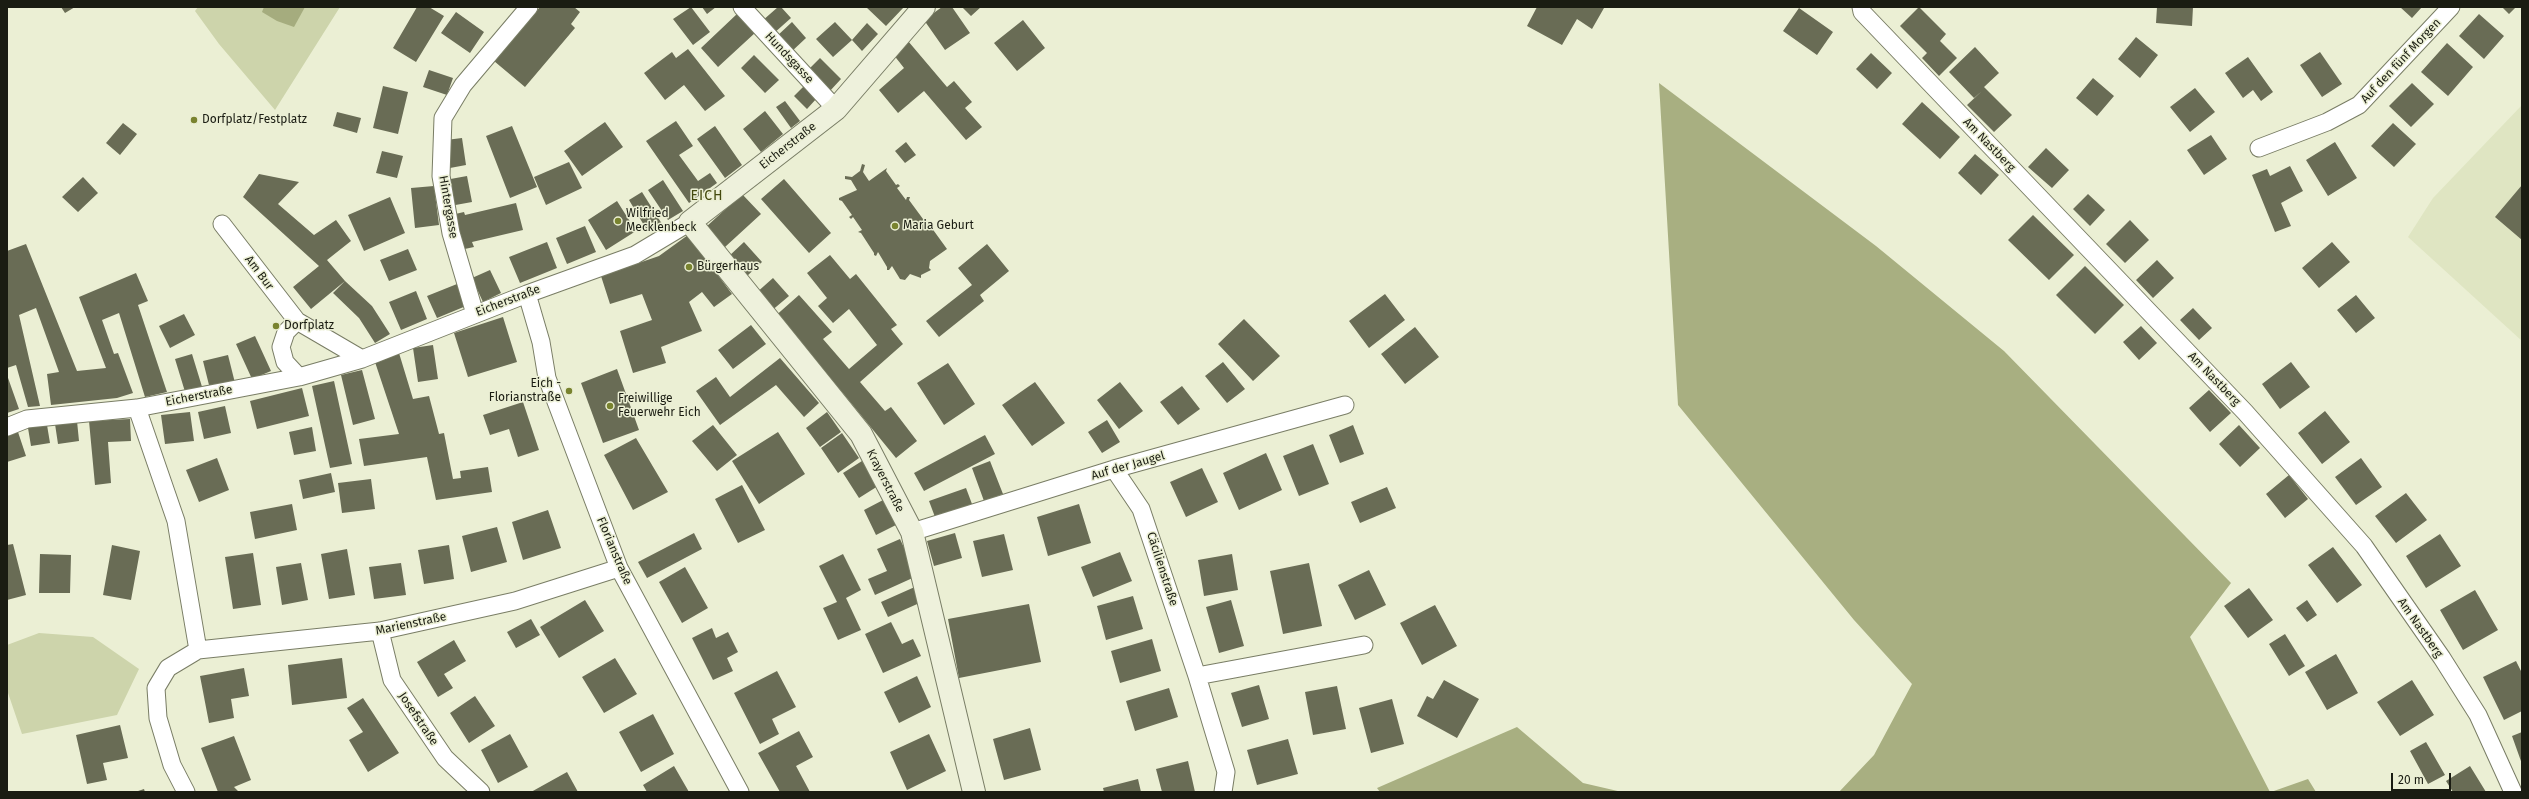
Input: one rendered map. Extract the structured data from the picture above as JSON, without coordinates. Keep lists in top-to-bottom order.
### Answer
{
  "streets": {
    "street": [
      "Hundsgasse",
      "Auf den fünf Morgen",
      "Am Nastberg",
      "Eicherstraße",
      "Hintergasse",
      "Am Bur",
      "Auf der Jaugel",
      "Krayerstraße",
      "Florianstraße",
      "Cäcilienstraße",
      "Marienstraße",
      "Josefstraße"
    ]
  },
  "crossings": [
    ["Hundsgasse", "Eicherstraße"],
    ["Eicherstraße", "Hintergasse"],
    ["Eicherstraße", "Am Bur"],
    ["Eicherstraße", "Krayerstraße"],
    ["Eicherstraße", "Florianstraße"],
    ["Auf der Jaugel", "Krayerstraße"],
    ["Auf der Jaugel", "Cäcilienstraße"],
    ["Florianstraße", "Marienstraße"],
    ["Marienstraße", "Josefstraße"]
  ],
  "districts": ["EICH"],
  "places": [
    "Dorfplatz/Festplatz",
    "Wilfried Mecklenbeck",
    "Maria Geburt",
    "Bürgerhaus",
    "Dorfplatz",
    "Eich - Florianstraße",
    "Freiwillige Feuerwehr Eich"
  ],
  "scale_bar": "20 m"
}
